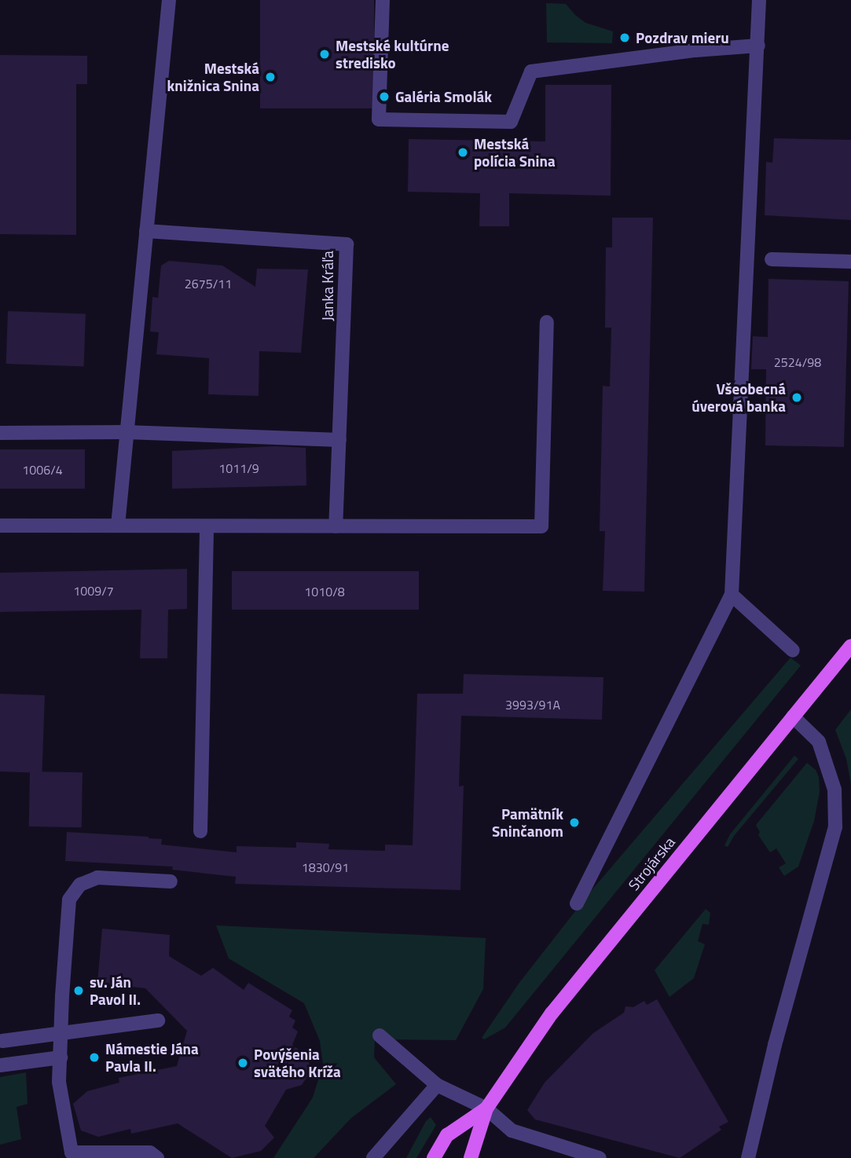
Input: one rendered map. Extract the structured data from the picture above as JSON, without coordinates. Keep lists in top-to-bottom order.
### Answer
{
  "streets": {
    "main road": ["Strojárska"],
    "street": ["Janka Kráľa"]
  },
  "places": [
    "Pozdrav mieru",
    "Mestské kultúrne stredisko",
    "Mestská knižnica Snina",
    "Galéria Smolák",
    "Mestská polícia Snina",
    "Všeobecná úverová banka",
    "Pamätník Sninčanom",
    "sv. Ján Pavol II.",
    "Námestie Jána Pavla II.",
    "Povýšenia svätého Kríža"
  ],
  "house_numbers": [
    "2675/11",
    "2524/98",
    "1011/9",
    "1006/4",
    "1009/7",
    "1010/8",
    "3993/91A",
    "1830/91"
  ]
}
